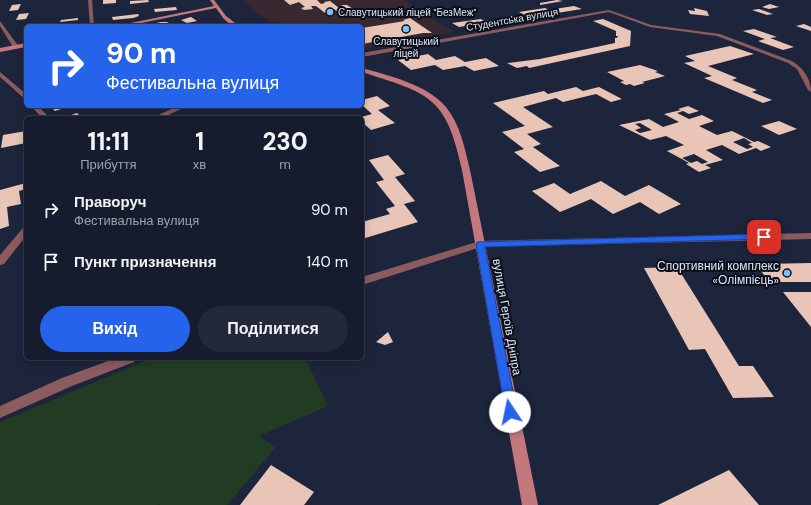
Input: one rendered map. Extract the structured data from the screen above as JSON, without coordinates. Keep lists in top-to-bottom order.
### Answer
{
  "streets": {
    "street": ["Студентська вулиця", "вулиця Героїв Дніпра"]
  },
  "places": ["Славутицький ліцей \"БезМеж\"", "Славутицький ліцей", "Спортивний комплекс «Олімпієць»"],
  "page": {
    "turn": ["90 m", "Фестивальна вулиця"],
    "eta": [
      "11:11",
      "Прибуття",
      "1",
      "хв",
      "230",
      "m"
    ],
    "list": [
      {
        "name": "Праворуч",
        "note": "Фестивальна вулиця",
        "value": "90 m"
      },
      {
        "name": "Пункт призначення",
        "value": "140 m"
      }
    ],
    "buttons": ["Вихід", "Поділитися"]
  }
}
